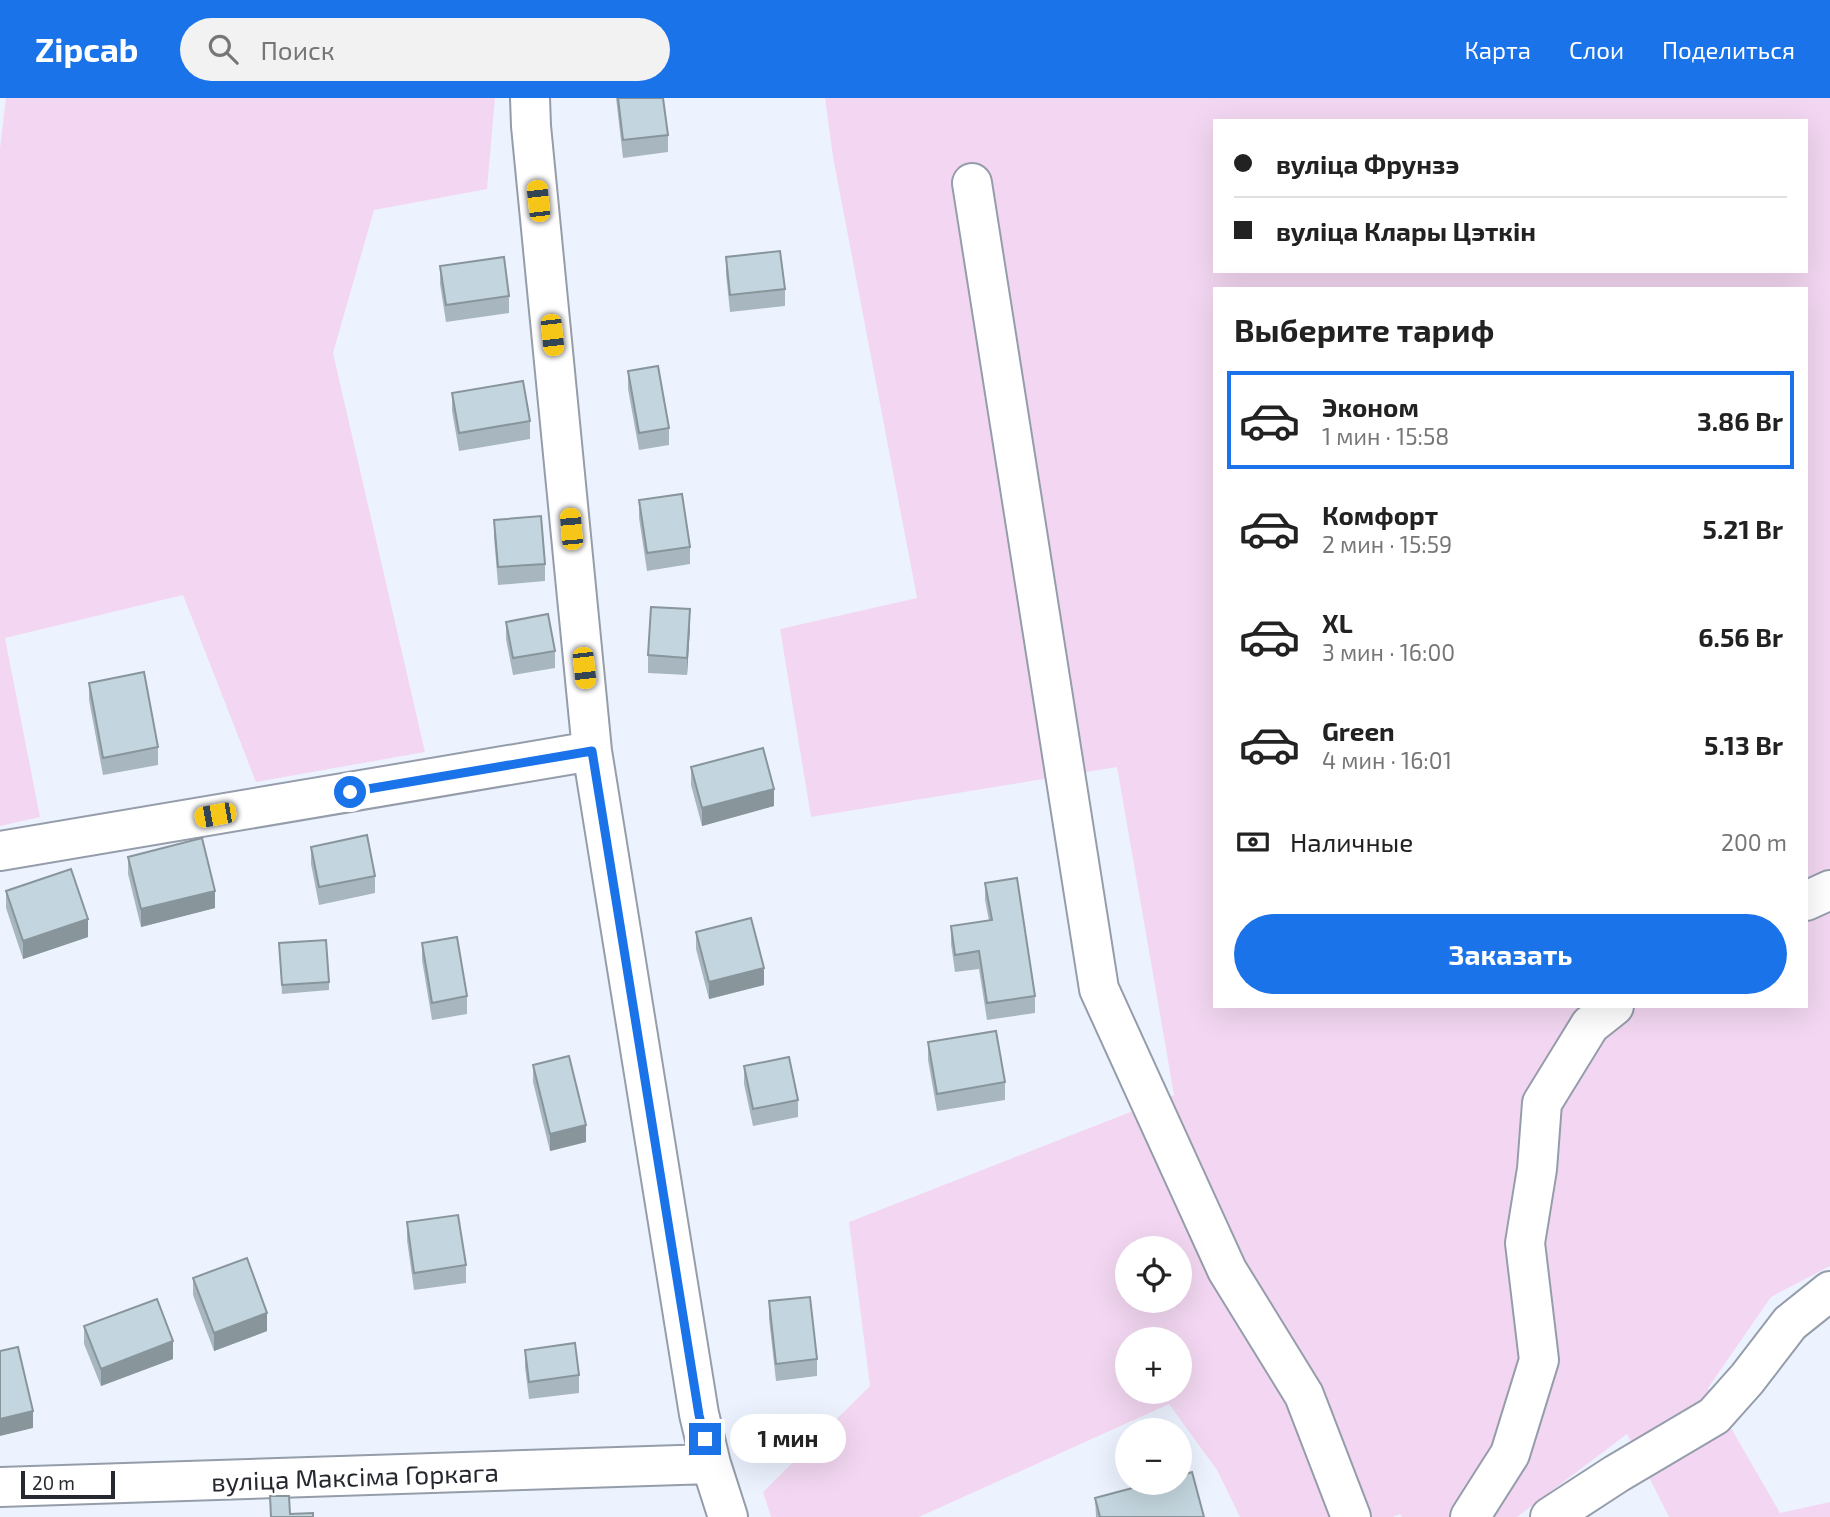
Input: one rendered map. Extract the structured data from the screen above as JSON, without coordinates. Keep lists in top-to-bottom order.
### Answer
{
  "streets": {
    "street": ["вуліца Максіма Горкага"]
  },
  "scale_bar": "20 m",
  "page": {
    "header": "Zipcab",
    "search": "Поиск",
    "nav": ["Карта", "Слои", "Поделиться"],
    "banner": ["вуліца Фрунзэ", "вуліца Клары Цэткін"],
    "heading": "Выберите тариф",
    "list": [
      {
        "name": "Эконом",
        "note": "1 мин · 15:58",
        "value": "3.86 Br"
      },
      {
        "name": "Комфорт",
        "note": "2 мин · 15:59",
        "value": "5.21 Br"
      },
      {
        "name": "XL",
        "note": "3 мин · 16:00",
        "value": "6.56 Br"
      },
      {
        "name": "Green",
        "note": "4 мин · 16:01",
        "value": "5.13 Br"
      }
    ],
    "pay": ["Наличные", "200 m"],
    "buttons": "Заказать",
    "map_buttons": ["+", "−"],
    "bubble": "1 мин",
    "scale": "20 m"
  }
}
